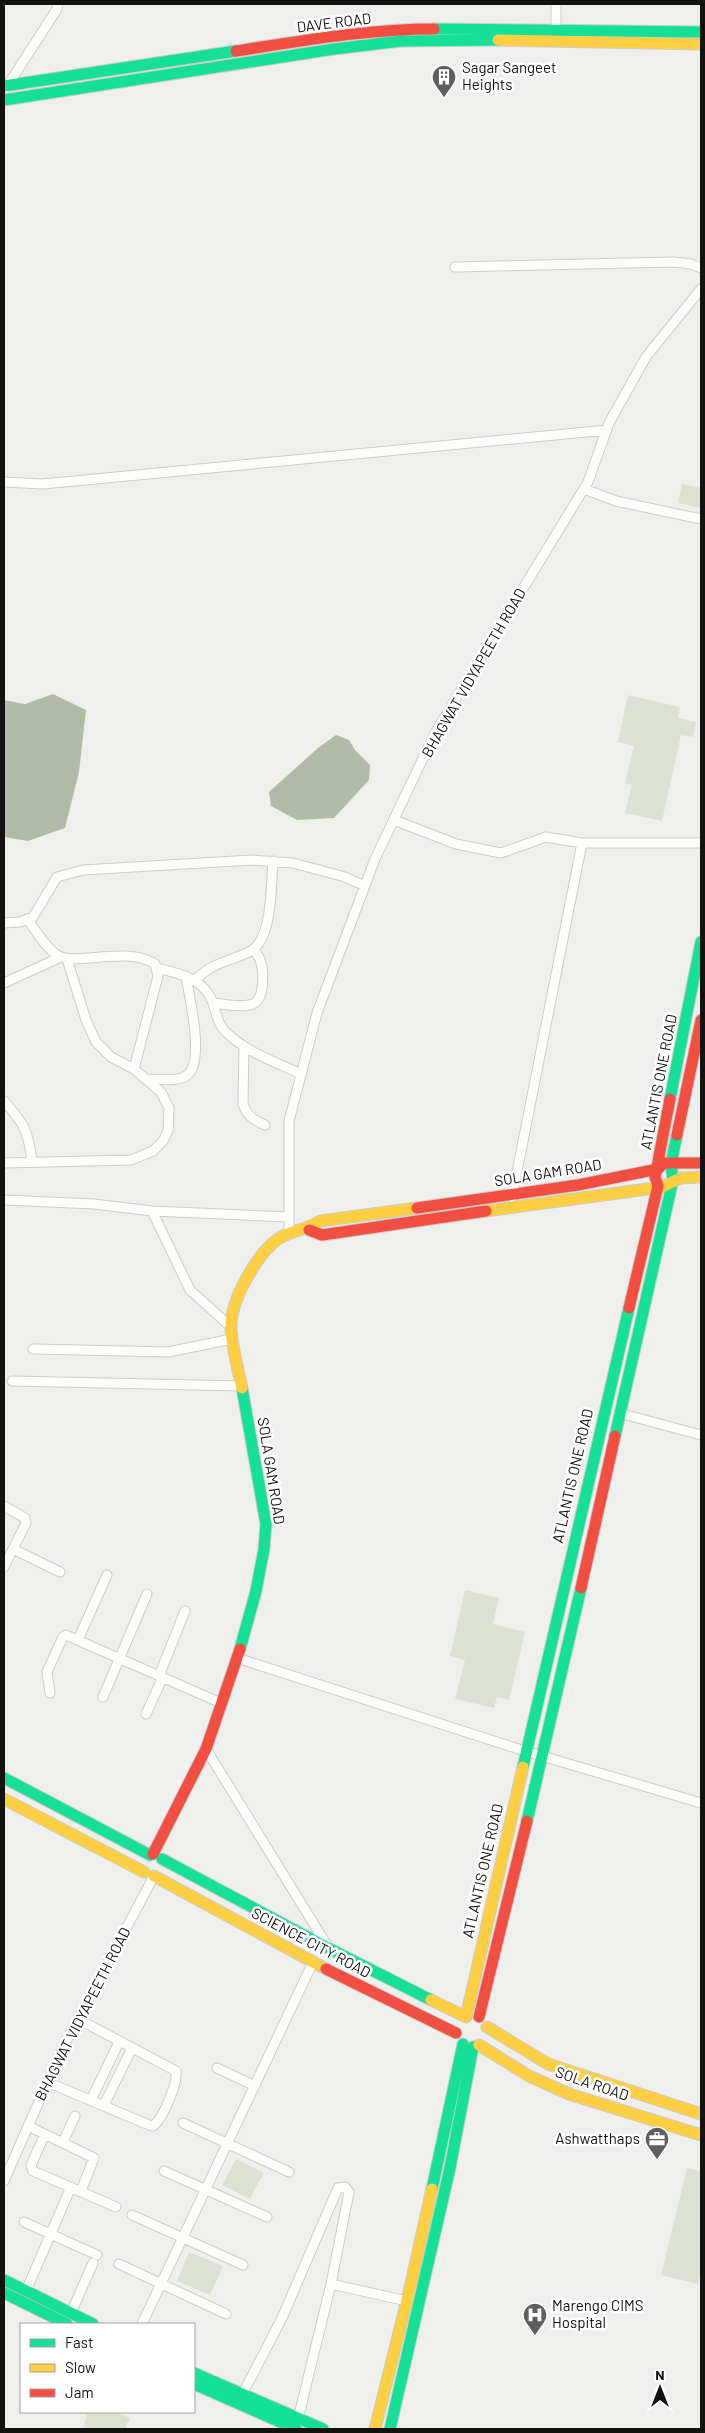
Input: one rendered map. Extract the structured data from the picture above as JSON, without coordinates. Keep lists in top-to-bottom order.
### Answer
{
  "streets": {
    "street": [
      "DAVE ROAD",
      "BHAGWAT VIDYAPEETH ROAD",
      "ATLANTIS ONE ROAD",
      "SOLA GAM ROAD",
      "SCIENCE CITY ROAD",
      "SOLA ROAD"
    ]
  },
  "crossings": [
    ["BHAGWAT VIDYAPEETH ROAD", "SOLA GAM ROAD"],
    ["BHAGWAT VIDYAPEETH ROAD", "SCIENCE CITY ROAD"],
    ["ATLANTIS ONE ROAD", "SOLA GAM ROAD"],
    ["ATLANTIS ONE ROAD", "SCIENCE CITY ROAD"],
    ["ATLANTIS ONE ROAD", "SOLA ROAD"],
    ["SCIENCE CITY ROAD", "SOLA ROAD"]
  ],
  "places": {
    "building": ["Sagar Sangeet Heights"],
    "office": ["Ashwatthaps"],
    "hospital": ["Marengo CIMS Hospital"]
  },
  "legend": ["Fast", "Slow", "Jam"],
  "north": "top"
}
